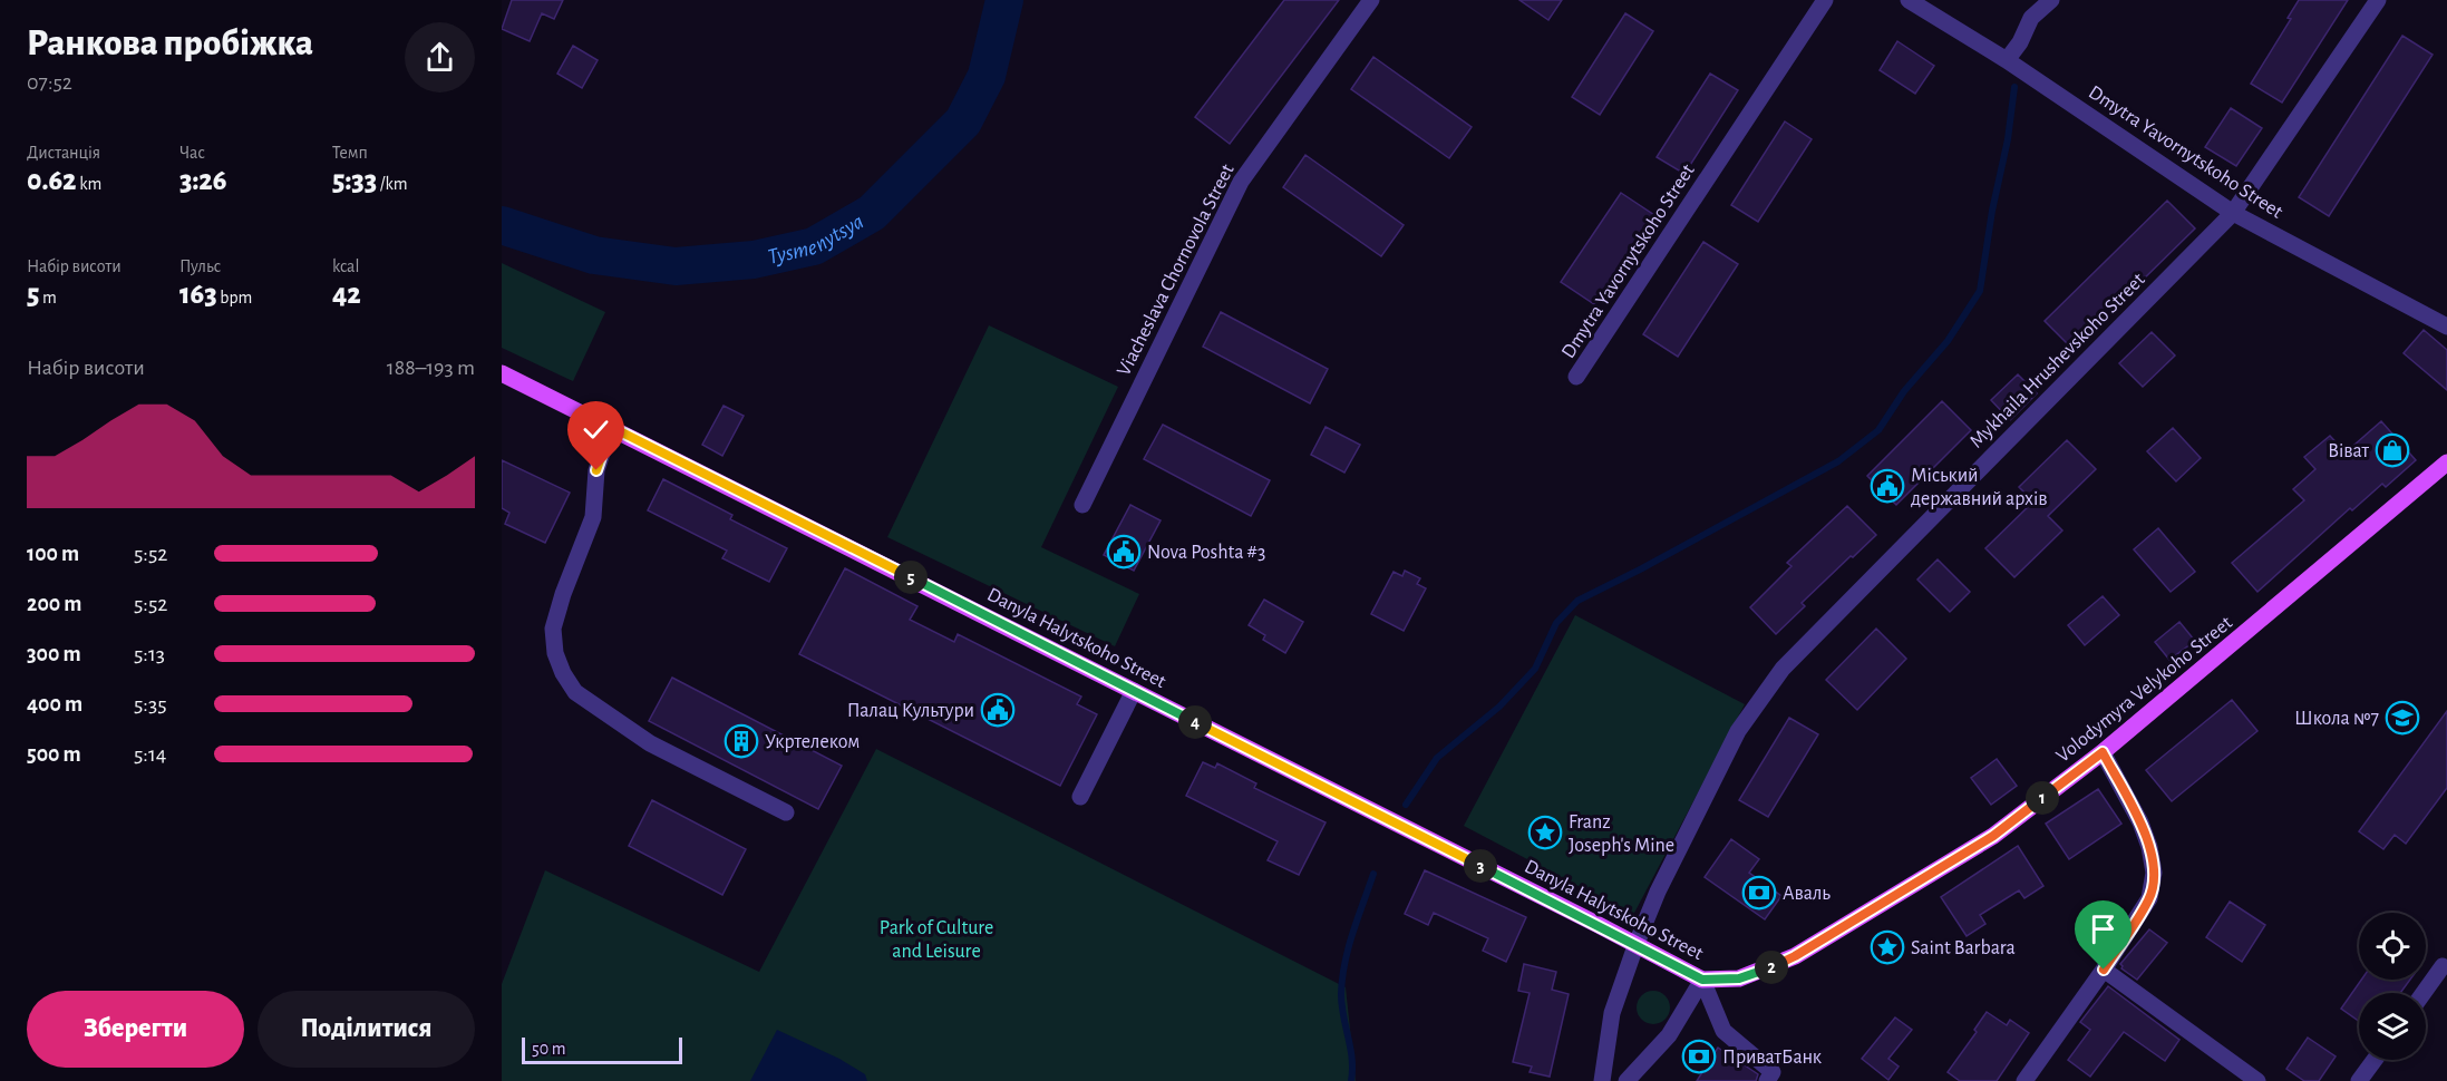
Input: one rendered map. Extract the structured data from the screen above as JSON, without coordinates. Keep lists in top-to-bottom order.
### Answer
{
  "streets": {
    "main road": ["Danyla Halytskoho Street", "Volodymyra Velykoho Street"],
    "street": ["Dmytra Yavornytskoho Street", "Viacheslava Chornovola Street", "Mykhaila Hrushevskoho Street"]
  },
  "crossings": [
    ["Dmytra Yavornytskoho Street", "Mykhaila Hrushevskoho Street"],
    ["Mykhaila Hrushevskoho Street", "Danyla Halytskoho Street"],
    ["Danyla Halytskoho Street", "Volodymyra Velykoho Street"]
  ],
  "water": ["Tysmenytsya"],
  "parks": ["Park of Culture and Leisure"],
  "places": {
    "shop": ["Віват"],
    "public building": ["Міський державний архів", "Nova Poshta #3", "Палац Культури"],
    "school or university": ["Школа №7"],
    "building": ["Укртелеком"],
    "place": ["Franz Joseph's Mine", "Saint Barbara"],
    "bank": ["Аваль", "ПриватБанк"]
  },
  "scale_bar": "50 m",
  "page": {
    "heading": ["Ранкова пробіжка", "07:52"],
    "stats": [
      ["Дистанція", "0.62 km"],
      ["Час", "3:26"],
      ["Темп", "5:33 /km"],
      ["Набір висоти", "5 m"],
      ["Пульс", "163 bpm"],
      ["kcal", "42"]
    ],
    "chart": ["Набір висоти", "188–193 m"],
    "list": [
      {
        "name": "100 m",
        "note": "5:52"
      },
      {
        "name": "200 m",
        "note": "5:52"
      },
      {
        "name": "300 m",
        "note": "5:13"
      },
      {
        "name": "400 m",
        "note": "5:35"
      },
      {
        "name": "500 m",
        "note": "5:14"
      }
    ],
    "pins": [
      "5",
      "4",
      "1",
      "3",
      "2"
    ],
    "buttons": ["Зберегти", "Поділитися"],
    "scale": "50 m"
  }
}
